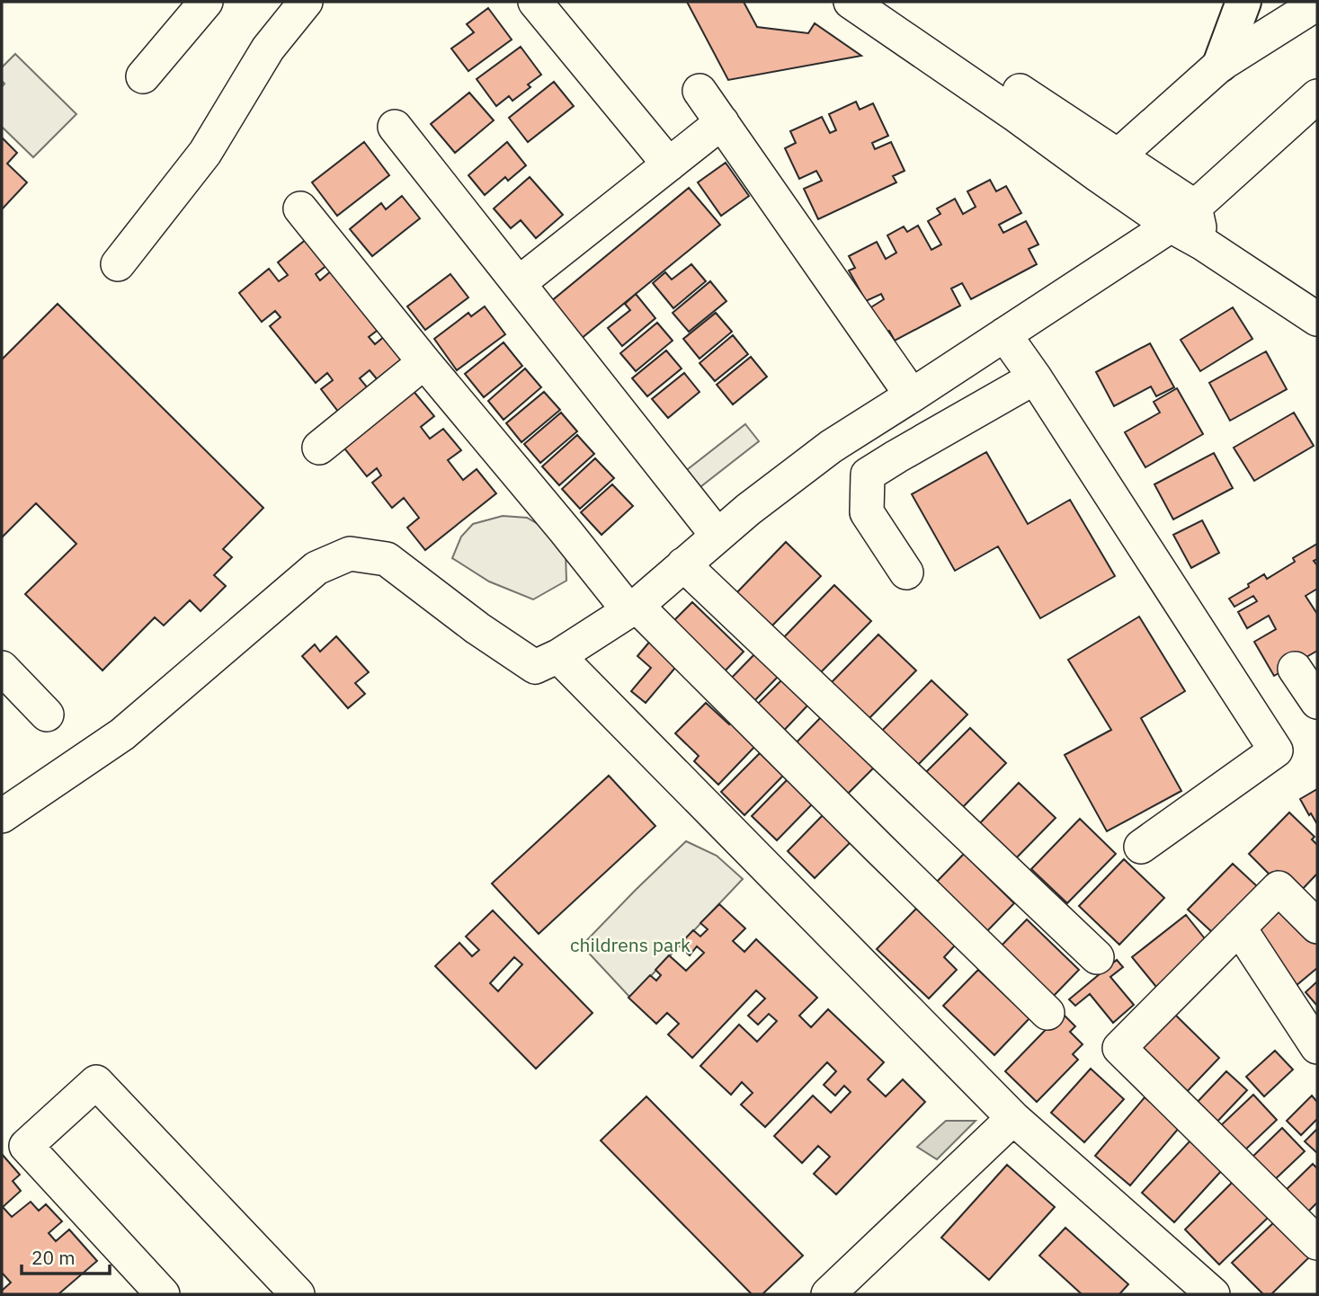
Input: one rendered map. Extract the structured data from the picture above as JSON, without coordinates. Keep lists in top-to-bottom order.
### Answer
{
  "parks": ["childrens park"],
  "scale_bar": "20 m"
}
